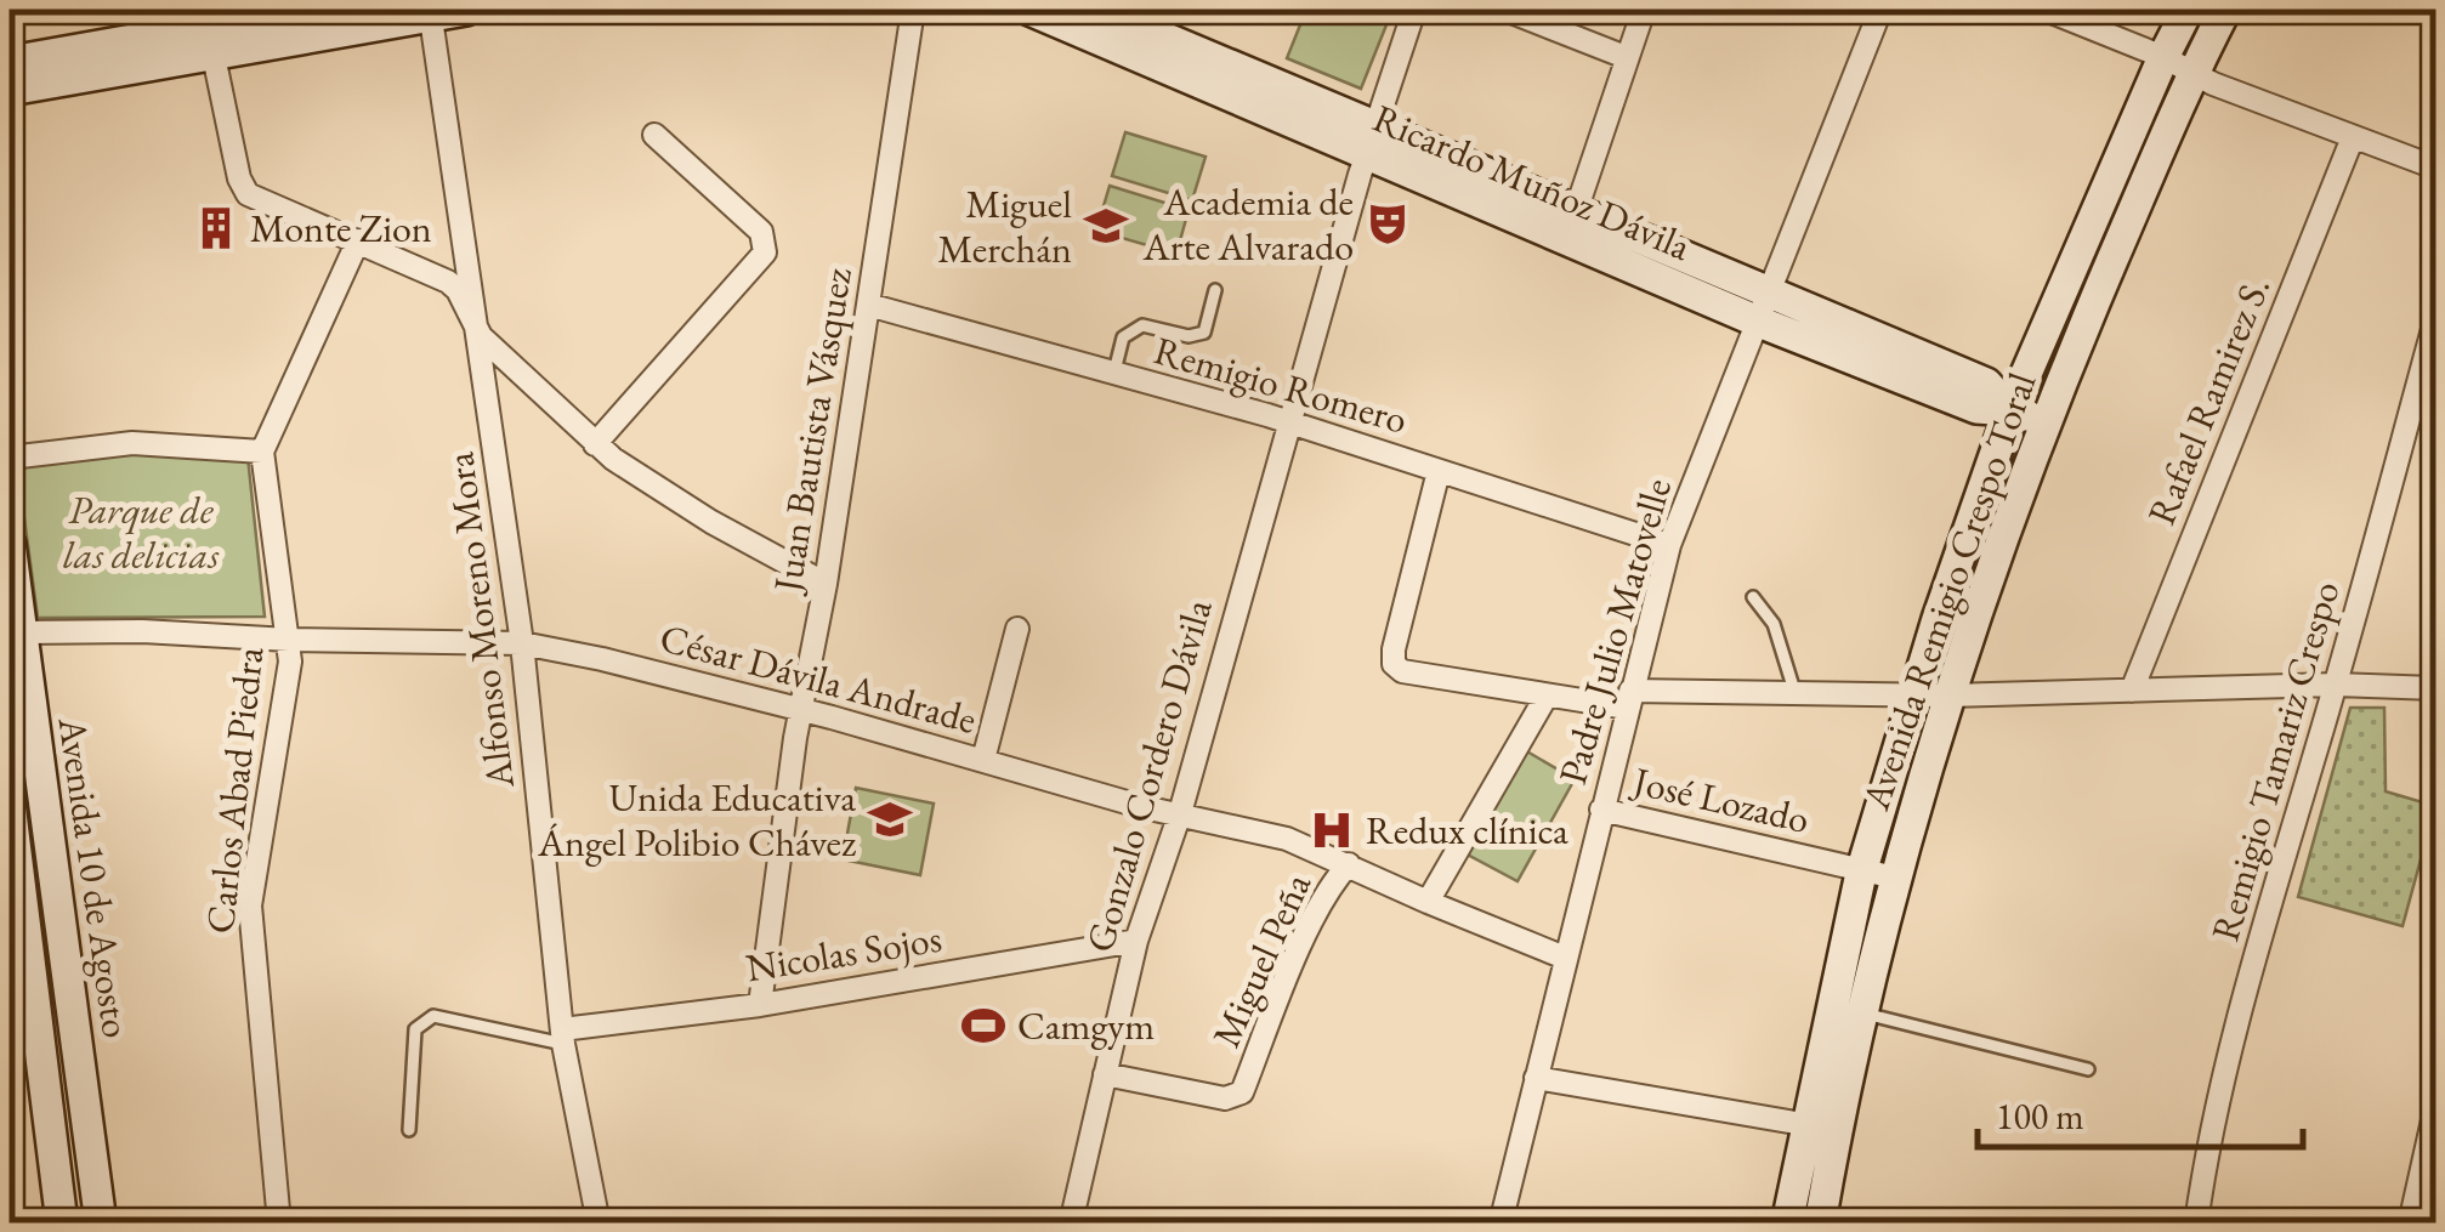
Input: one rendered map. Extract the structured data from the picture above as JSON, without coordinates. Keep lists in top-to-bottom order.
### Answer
{
  "streets": {
    "main road": ["Ricardo Muñoz Dávila", "Avenida Remigio Crespo Toral", "Avenida 10 de Agosto"],
    "street": [
      "Remigio Romero",
      "Rafael Ramirez S.",
      "Juan Bautista Vásquez",
      "Alfonso Moreno Mora",
      "Padre Julio Matovelle",
      "César Dávila Andrade",
      "Remigio Tamariz Crespo",
      "Gonzalo Cordero Dávila",
      "Carlos Abad Piedra",
      "José Lozado",
      "Nicolas Sojos",
      "Miguel Peña"
    ]
  },
  "crossings": [
    ["Ricardo Muñoz Dávila", "Avenida Remigio Crespo Toral"],
    ["Ricardo Muñoz Dávila", "Padre Julio Matovelle"],
    ["Ricardo Muñoz Dávila", "Gonzalo Cordero Dávila"],
    ["Remigio Romero", "Juan Bautista Vásquez"],
    ["Remigio Romero", "Padre Julio Matovelle"],
    ["Remigio Romero", "Gonzalo Cordero Dávila"],
    ["Juan Bautista Vásquez", "César Dávila Andrade"],
    ["Juan Bautista Vásquez", "Nicolas Sojos"],
    ["Avenida Remigio Crespo Toral", "José Lozado"],
    ["Alfonso Moreno Mora", "César Dávila Andrade"],
    ["Alfonso Moreno Mora", "Nicolas Sojos"],
    ["Padre Julio Matovelle", "César Dávila Andrade"],
    ["Padre Julio Matovelle", "José Lozado"],
    ["César Dávila Andrade", "Gonzalo Cordero Dávila"],
    ["César Dávila Andrade", "Carlos Abad Piedra"],
    ["César Dávila Andrade", "Avenida 10 de Agosto"],
    ["César Dávila Andrade", "Miguel Peña"],
    ["Gonzalo Cordero Dávila", "Nicolas Sojos"],
    ["Gonzalo Cordero Dávila", "Miguel Peña"]
  ],
  "parks": ["Parque de las delicias"],
  "places": {
    "theatre": ["Academia de Arte Alvarado"],
    "school or university": ["Miguel Merchán", "Unida Educativa Ángel Polibio Chávez"],
    "building": ["Monte Zion"],
    "hospital": ["Redux clínica"],
    "sports": ["Camgym"]
  },
  "scale_bar": "100 m"
}
